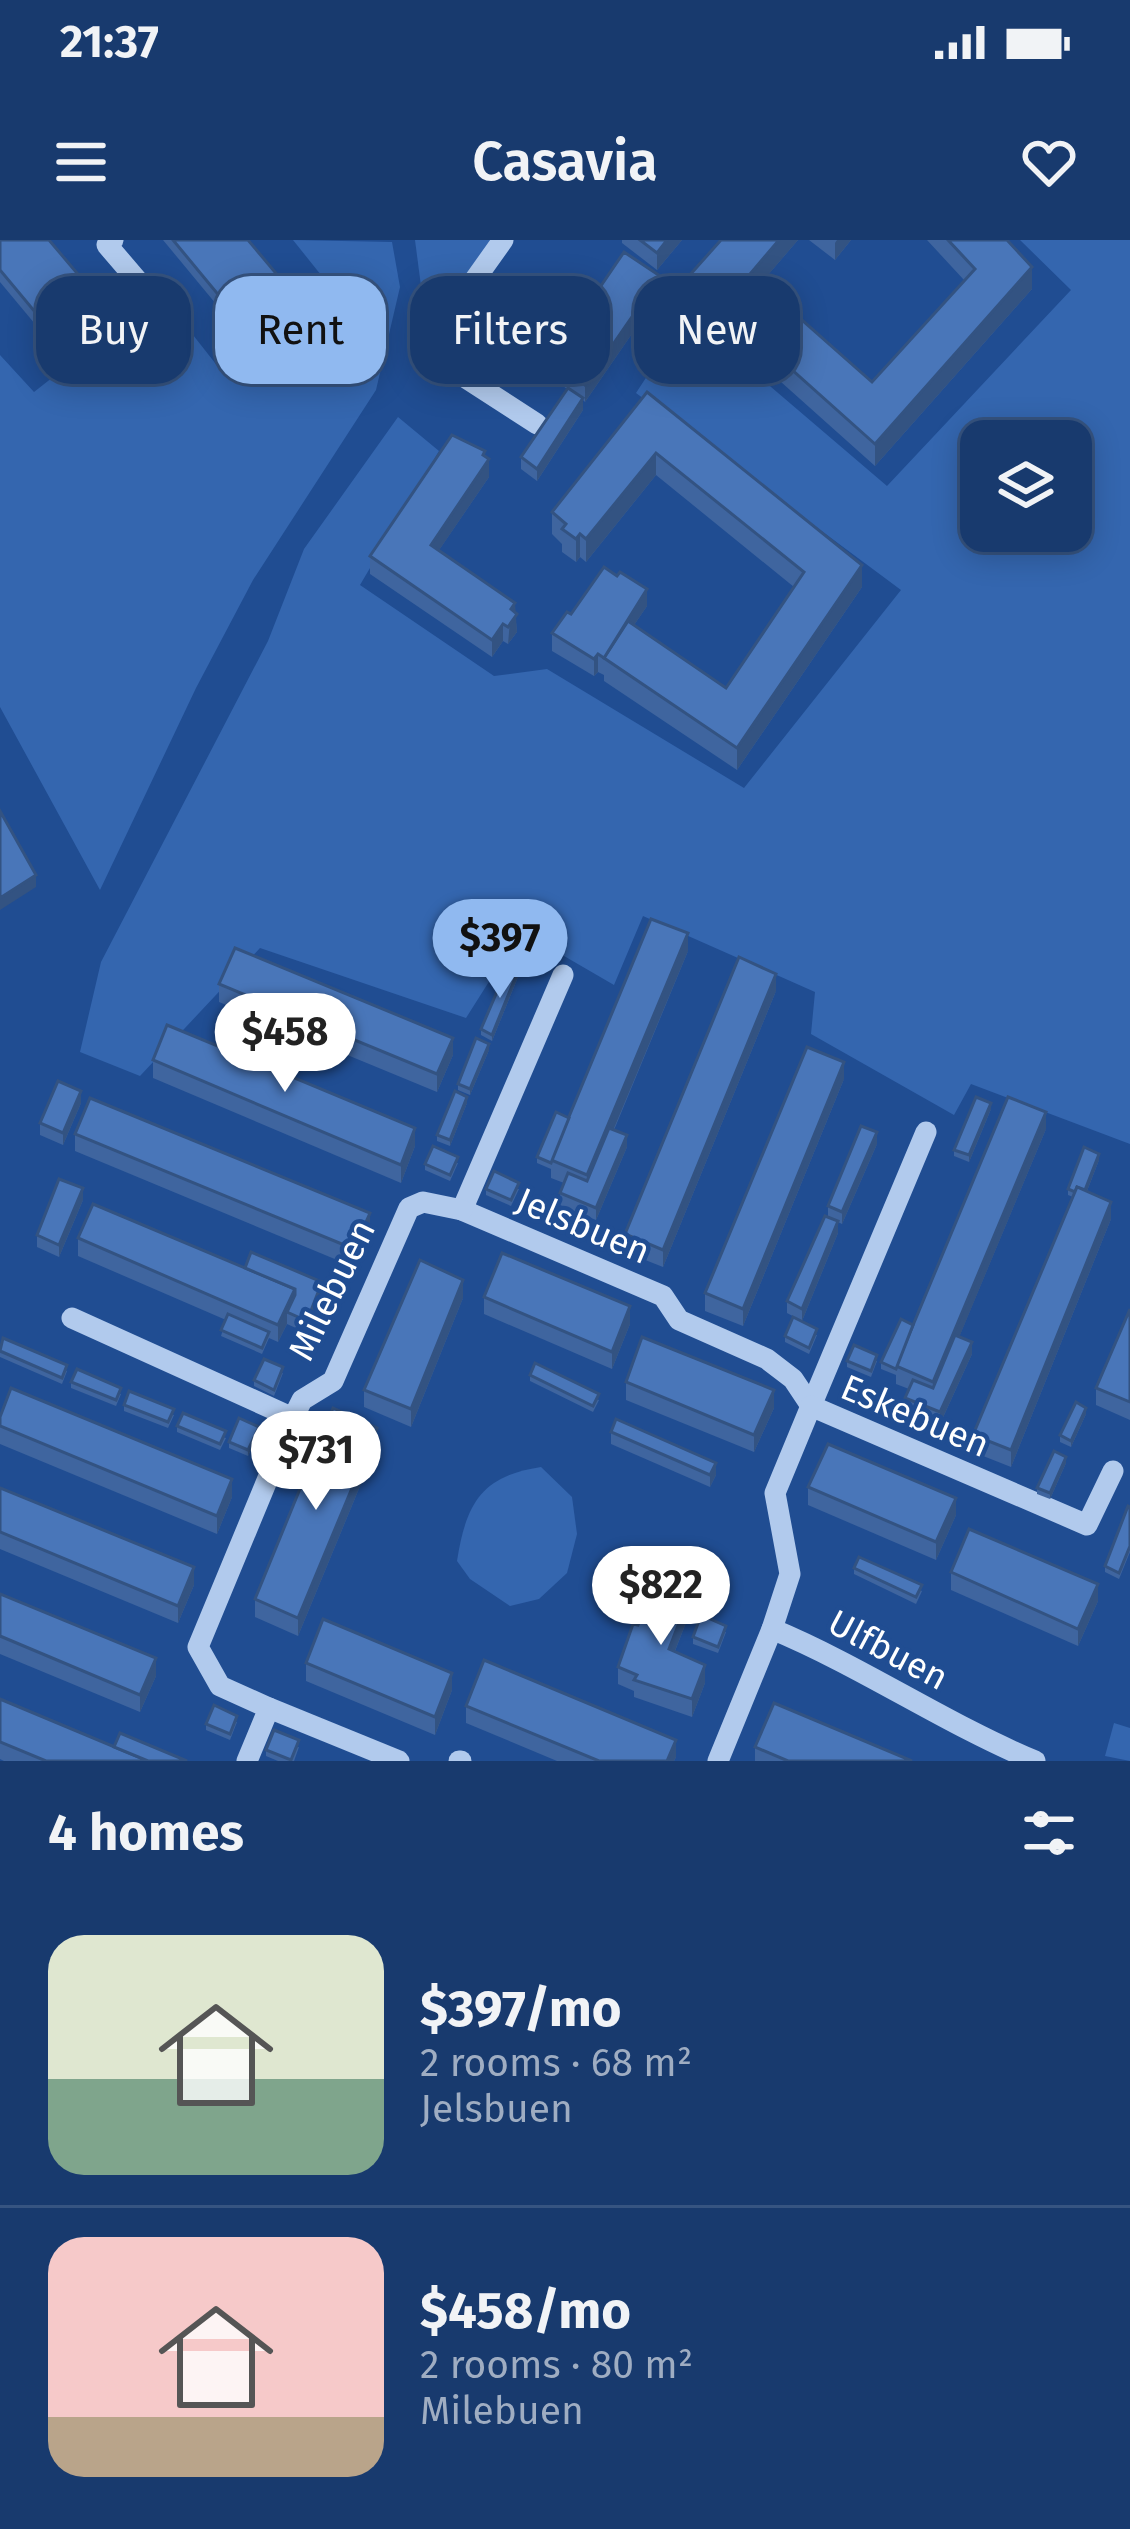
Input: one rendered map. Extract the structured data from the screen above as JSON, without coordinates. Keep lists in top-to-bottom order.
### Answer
{
  "streets": {
    "street": [
      "Jelsbuen",
      "Milebuen",
      "Eskebuen",
      "Ulfbuen"
    ]
  },
  "crossings": [
    ["Jelsbuen", "Milebuen"],
    ["Jelsbuen", "Eskebuen"],
    ["Eskebuen", "Ulfbuen"]
  ],
  "page": {
    "status": "21:37",
    "header": "Casavia",
    "chip": [
      "Buy",
      "Rent",
      "Filters",
      "New"
    ],
    "price": [
      "$397",
      "$458",
      "$731",
      "$822"
    ],
    "heading": "4 homes",
    "list": [
      {
        "name": "$397/mo",
        "note": "2 rooms · 68 m² · Jelsbuen"
      },
      {
        "name": "$458/mo",
        "note": "2 rooms · 80 m² · Milebuen"
      }
    ]
  }
}
